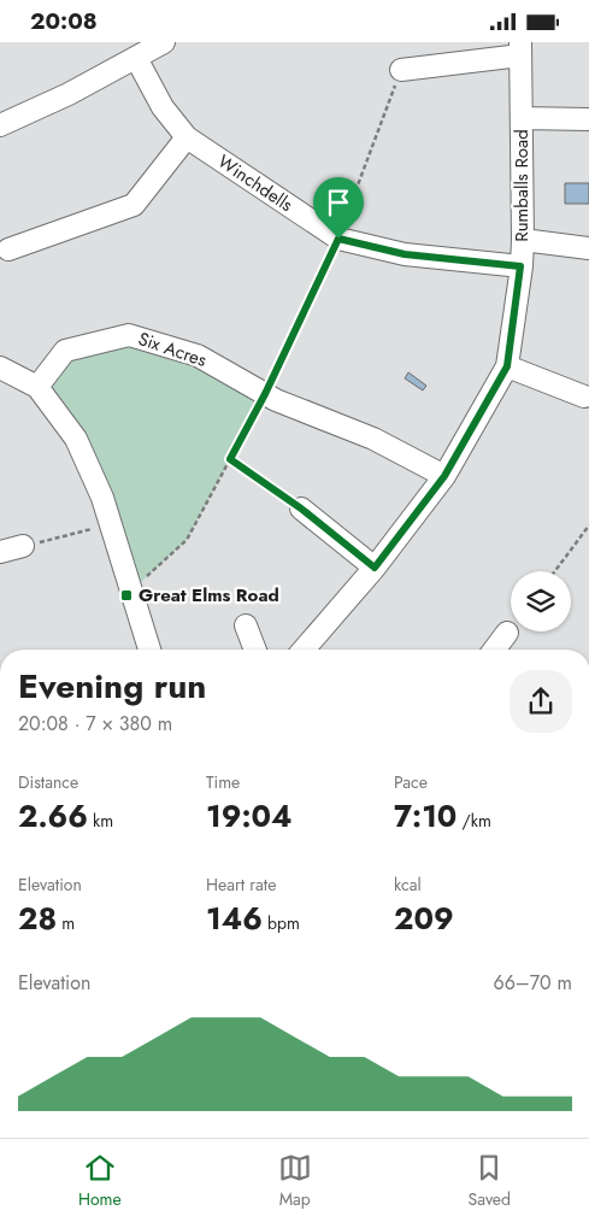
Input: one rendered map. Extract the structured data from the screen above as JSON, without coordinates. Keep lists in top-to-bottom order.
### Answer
{
  "streets": {
    "street": ["Winchdells", "Rumballs Road", "Six Acres"]
  },
  "crossings": [
    ["Winchdells", "Rumballs Road"],
    ["Rumballs Road", "Six Acres"]
  ],
  "places": {
    "transit": ["Great Elms Road"]
  },
  "page": {
    "status": "20:08",
    "heading": ["Evening run", "20:08 · 7 × 380 m"],
    "stats": [
      ["Distance", "2.66 km"],
      ["Time", "19:04"],
      ["Pace", "7:10 /km"],
      ["Elevation", "28 m"],
      ["Heart rate", "146 bpm"],
      ["kcal", "209"]
    ],
    "chart": ["Elevation", "66–70 m"],
    "tabs": ["Home", "Map", "Saved"]
  }
}
